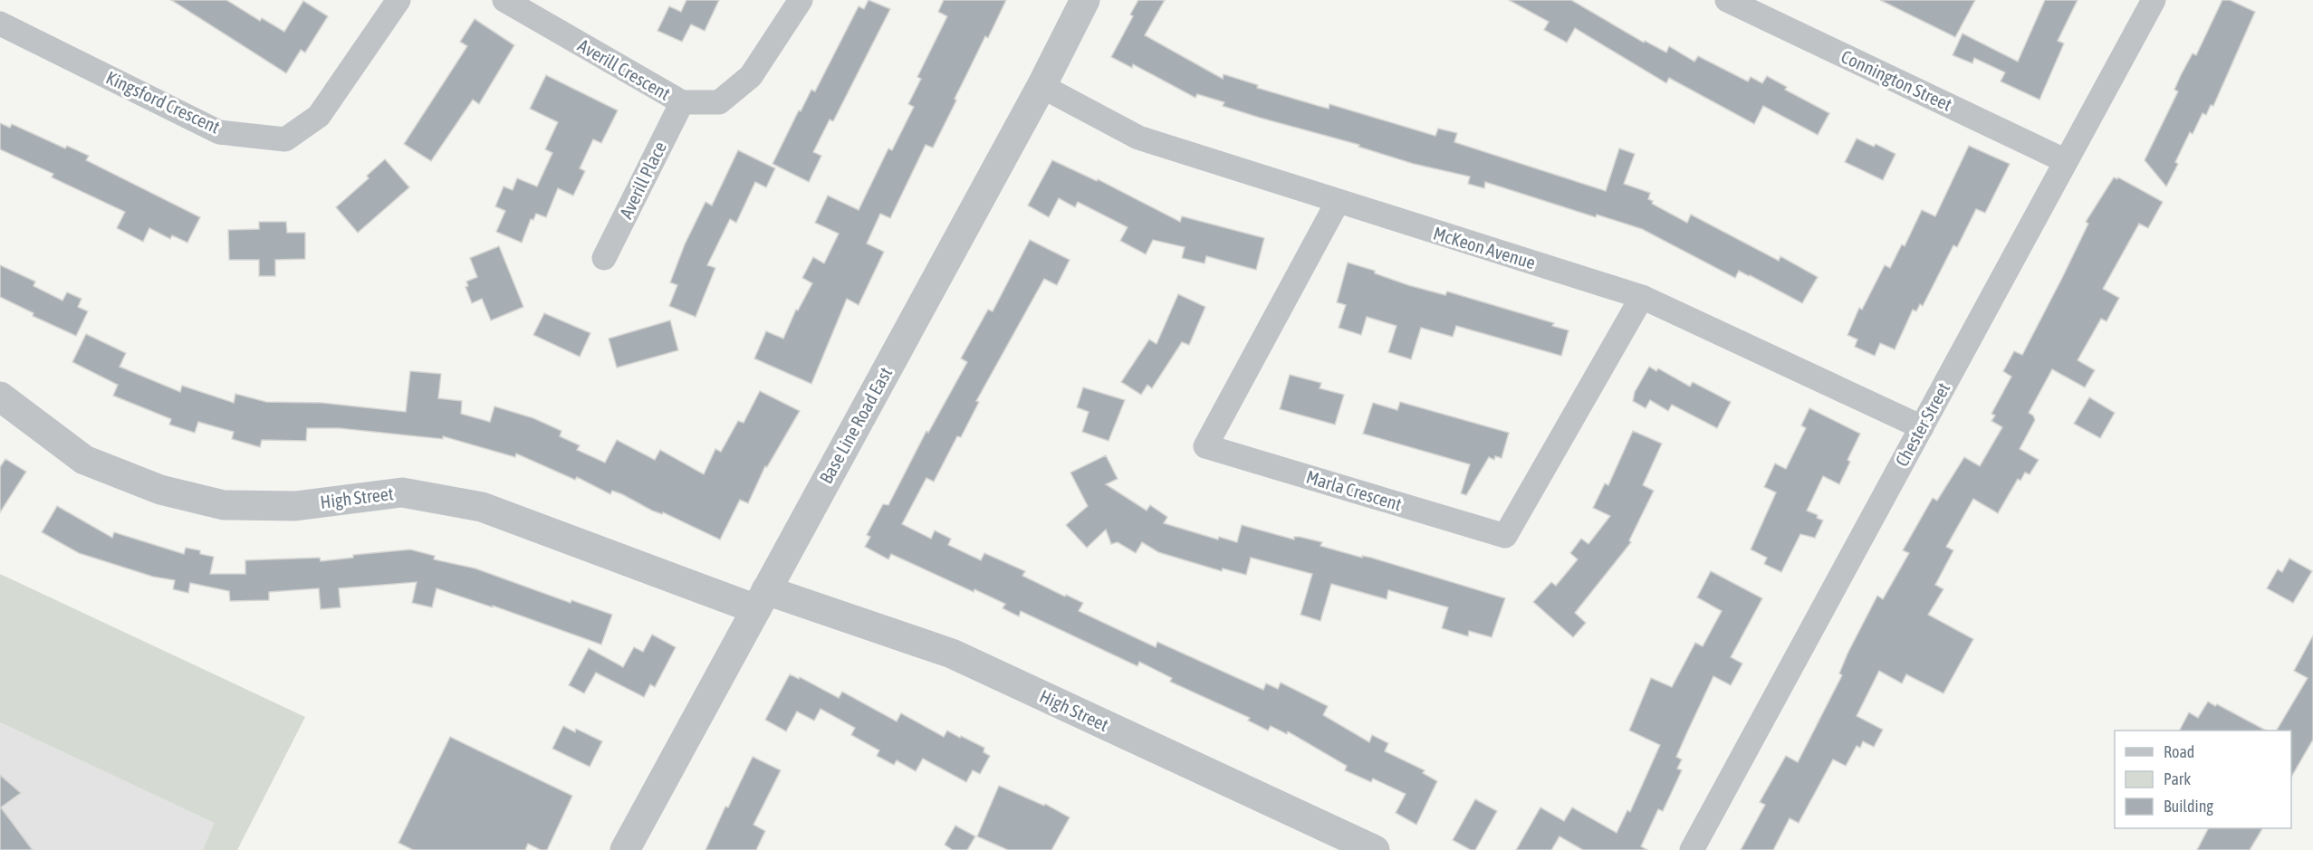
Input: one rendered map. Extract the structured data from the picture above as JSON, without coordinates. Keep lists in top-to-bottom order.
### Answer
{
  "streets": {
    "street": [
      "Averill Crescent",
      "Connington Street",
      "Kingsford Crescent",
      "Averill Place",
      "McKeon Avenue",
      "Chester Street",
      "Base Line Road East",
      "Marla Crescent",
      "High Street"
    ]
  },
  "crossings": [
    ["Averill Crescent", "Averill Place"],
    ["Connington Street", "Chester Street"],
    ["McKeon Avenue", "Chester Street"],
    ["McKeon Avenue", "Base Line Road East"],
    ["McKeon Avenue", "Marla Crescent"],
    ["Base Line Road East", "High Street"]
  ],
  "legend": ["Road", "Park", "Building"]
}
